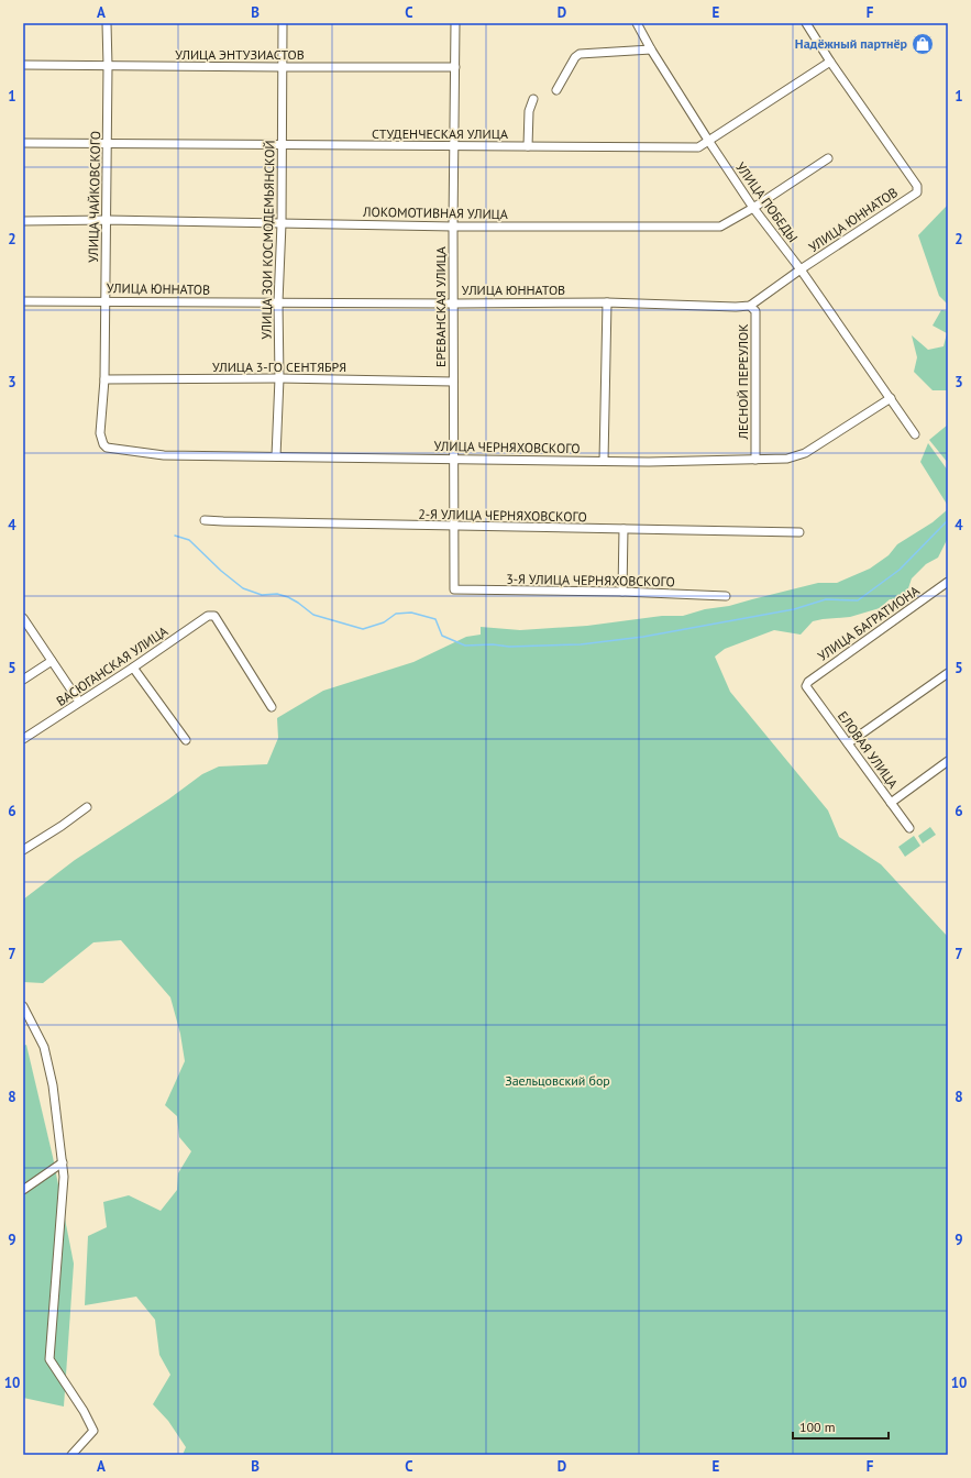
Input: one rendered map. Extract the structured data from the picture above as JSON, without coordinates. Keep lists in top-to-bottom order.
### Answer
{
  "streets": {
    "street": [
      "УЛИЦА ЭНТУЗИАСТОВ",
      "СТУДЕНЧЕСКАЯ УЛИЦА",
      "УЛИЦА ЧАЙКОВСКОГО",
      "УЛИЦА ПОБЕДЫ",
      "ЛОКОМОТИВНАЯ УЛИЦА",
      "УЛИЦА ЮННАТОВ",
      "УЛИЦА ЗОИ КОСМОДЕМЬЯНСКОЙ",
      "ЕРЕВАНСКАЯ УЛИЦА",
      "УЛИЦА 3-ГО СЕНТЯБРЯ",
      "ЛЕСНОЙ ПЕРЕУЛОК",
      "УЛИЦА ЧЕРНЯХОВСКОГО",
      "2-Я УЛИЦА ЧЕРНЯХОВСКОГО",
      "3-Я УЛИЦА ЧЕРНЯХОВСКОГО",
      "УЛИЦА БАГРАТИОНА",
      "ВАСЮГАНСКАЯ УЛИЦА",
      "ЕЛОВАЯ УЛИЦА"
    ]
  },
  "crossings": [
    ["УЛИЦА ЭНТУЗИАСТОВ", "УЛИЦА ЧАЙКОВСКОГО"],
    ["УЛИЦА ЭНТУЗИАСТОВ", "УЛИЦА ЗОИ КОСМОДЕМЬЯНСКОЙ"],
    ["УЛИЦА ЭНТУЗИАСТОВ", "ЕРЕВАНСКАЯ УЛИЦА"],
    ["СТУДЕНЧЕСКАЯ УЛИЦА", "УЛИЦА ЧАЙКОВСКОГО"],
    ["СТУДЕНЧЕСКАЯ УЛИЦА", "УЛИЦА ПОБЕДЫ"],
    ["СТУДЕНЧЕСКАЯ УЛИЦА", "УЛИЦА ЮННАТОВ"],
    ["СТУДЕНЧЕСКАЯ УЛИЦА", "УЛИЦА ЗОИ КОСМОДЕМЬЯНСКОЙ"],
    ["СТУДЕНЧЕСКАЯ УЛИЦА", "ЕРЕВАНСКАЯ УЛИЦА"],
    ["УЛИЦА ЧАЙКОВСКОГО", "ЛОКОМОТИВНАЯ УЛИЦА"],
    ["УЛИЦА ЧАЙКОВСКОГО", "УЛИЦА ЮННАТОВ"],
    ["УЛИЦА ЧАЙКОВСКОГО", "УЛИЦА 3-ГО СЕНТЯБРЯ"],
    ["УЛИЦА ЧАЙКОВСКОГО", "УЛИЦА ЧЕРНЯХОВСКОГО"],
    ["УЛИЦА ПОБЕДЫ", "ЛОКОМОТИВНАЯ УЛИЦА"],
    ["УЛИЦА ПОБЕДЫ", "УЛИЦА ЮННАТОВ"],
    ["УЛИЦА ПОБЕДЫ", "УЛИЦА ЧЕРНЯХОВСКОГО"],
    ["ЛОКОМОТИВНАЯ УЛИЦА", "УЛИЦА ЗОИ КОСМОДЕМЬЯНСКОЙ"],
    ["ЛОКОМОТИВНАЯ УЛИЦА", "ЕРЕВАНСКАЯ УЛИЦА"],
    ["УЛИЦА ЮННАТОВ", "УЛИЦА ЗОИ КОСМОДЕМЬЯНСКОЙ"],
    ["УЛИЦА ЮННАТОВ", "ЕРЕВАНСКАЯ УЛИЦА"],
    ["УЛИЦА ЮННАТОВ", "ЛЕСНОЙ ПЕРЕУЛОК"],
    ["УЛИЦА ЗОИ КОСМОДЕМЬЯНСКОЙ", "УЛИЦА 3-ГО СЕНТЯБРЯ"],
    ["УЛИЦА ЗОИ КОСМОДЕМЬЯНСКОЙ", "УЛИЦА ЧЕРНЯХОВСКОГО"],
    ["ЕРЕВАНСКАЯ УЛИЦА", "УЛИЦА 3-ГО СЕНТЯБРЯ"],
    ["ЕРЕВАНСКАЯ УЛИЦА", "УЛИЦА ЧЕРНЯХОВСКОГО"],
    ["ЕРЕВАНСКАЯ УЛИЦА", "2-Я УЛИЦА ЧЕРНЯХОВСКОГО"],
    ["ЕРЕВАНСКАЯ УЛИЦА", "3-Я УЛИЦА ЧЕРНЯХОВСКОГО"],
    ["ЛЕСНОЙ ПЕРЕУЛОК", "УЛИЦА ЧЕРНЯХОВСКОГО"],
    ["УЛИЦА БАГРАТИОНА", "ЕЛОВАЯ УЛИЦА"]
  ],
  "parks": ["Заельцовский бор"],
  "places": {
    "shop": ["Надёжный партнёр"]
  },
  "scale_bar": "100 m",
  "grid": {
    "columns": [
      "A",
      "B",
      "C",
      "D",
      "E",
      "F"
    ],
    "rows": [
      "1",
      "2",
      "3",
      "4",
      "5",
      "6",
      "7",
      "8",
      "9",
      "10"
    ]
  }
}
